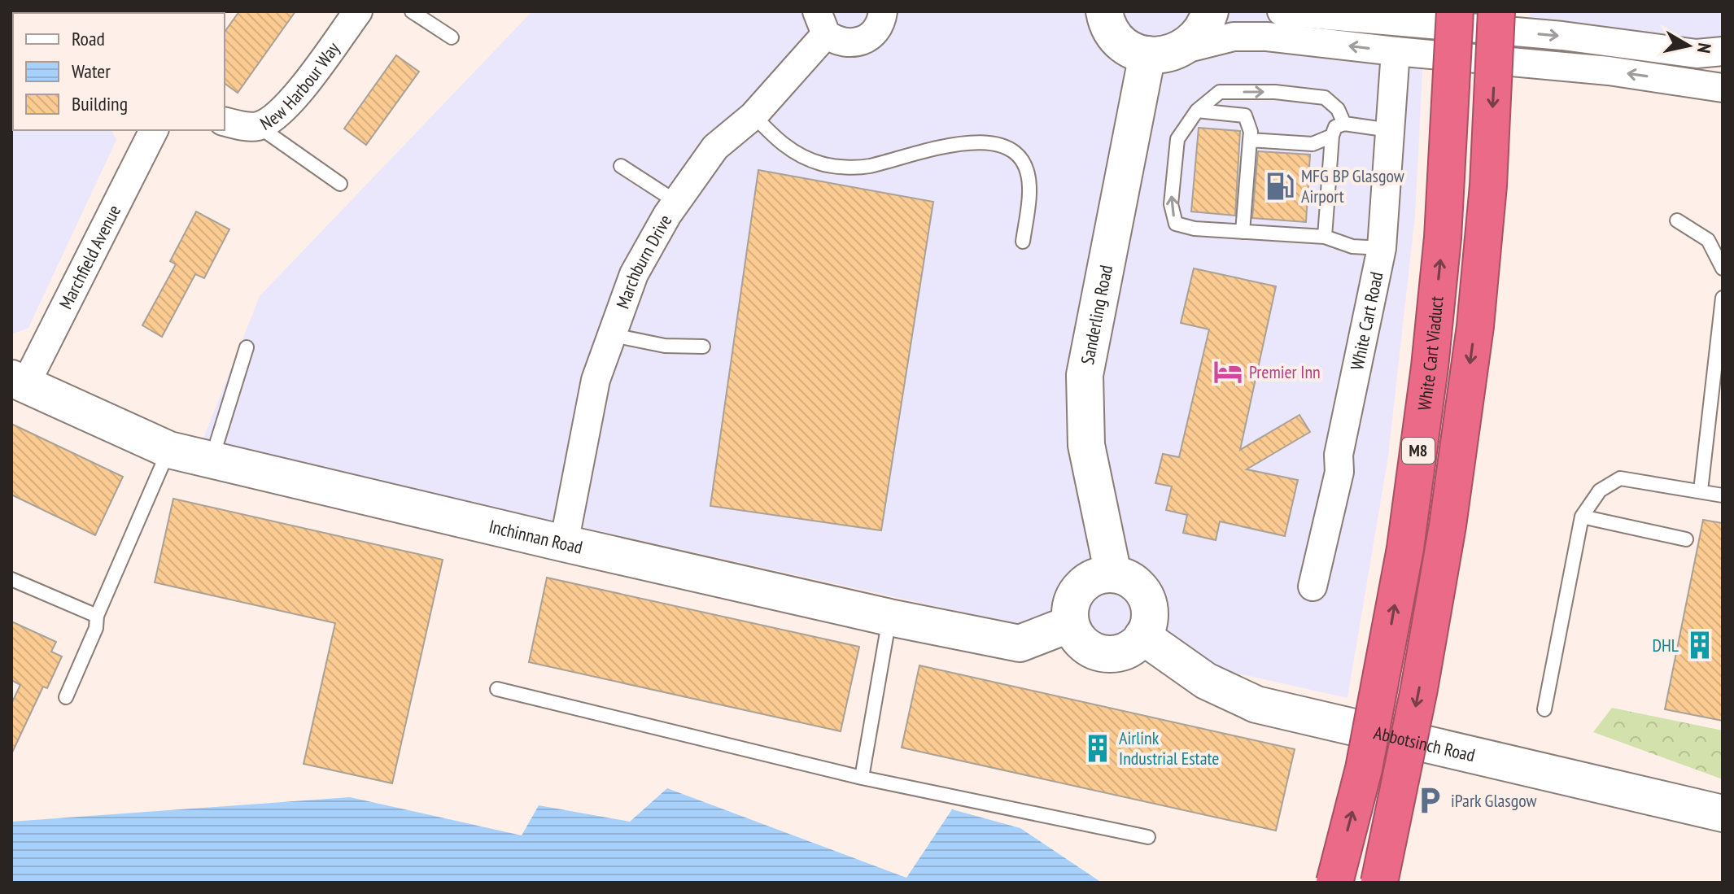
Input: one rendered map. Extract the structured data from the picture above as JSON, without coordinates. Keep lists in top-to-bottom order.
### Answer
{
  "streets": {
    "highway": ["White Cart Viaduct", "M8"],
    "street": [
      "New Harbour Way",
      "Marchfield Avenue",
      "Marchburn Drive",
      "Sanderling Road",
      "White Cart Road",
      "Inchinnan Road",
      "Abbotsinch Road"
    ]
  },
  "crossings": [
    ["Marchfield Avenue", "Inchinnan Road"],
    ["Marchburn Drive", "Inchinnan Road"],
    ["Sanderling Road", "Inchinnan Road"],
    ["Sanderling Road", "Abbotsinch Road"],
    ["Inchinnan Road", "Abbotsinch Road"]
  ],
  "places": {
    "fuel station": ["MFG BP Glasgow Airport"],
    "hotel": ["Premier Inn"],
    "building": ["DHL", "Airlink Industrial Estate"],
    "parking": ["iPark Glasgow"]
  },
  "legend": ["Road", "Water", "Building"],
  "north": "right"
}
